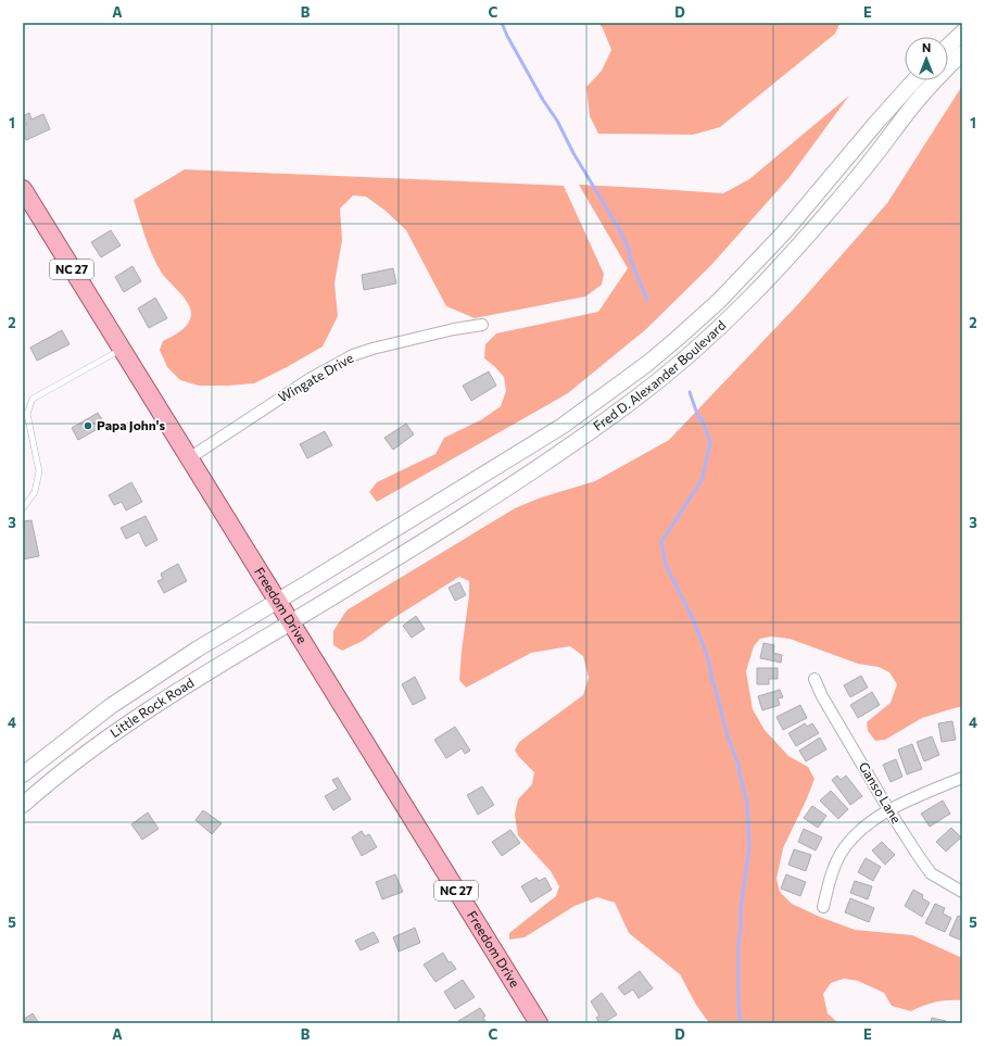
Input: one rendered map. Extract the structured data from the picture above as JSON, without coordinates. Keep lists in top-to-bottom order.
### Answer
{
  "streets": {
    "main road": [
      "NC 27",
      "Fred D. Alexander Boulevard",
      "Freedom Drive",
      "Little Rock Road"
    ],
    "street": ["Wingate Drive", "Ganso Lane"]
  },
  "crossings": [
    ["Fred D. Alexander Boulevard", "Freedom Drive"],
    ["Fred D. Alexander Boulevard", "Little Rock Road"],
    ["Wingate Drive", "Freedom Drive"],
    ["Freedom Drive", "Little Rock Road"]
  ],
  "places": ["Papa John's"],
  "north": "top",
  "grid": {
    "columns": [
      "A",
      "B",
      "C",
      "D",
      "E"
    ],
    "rows": [
      "1",
      "2",
      "3",
      "4",
      "5"
    ]
  }
}
